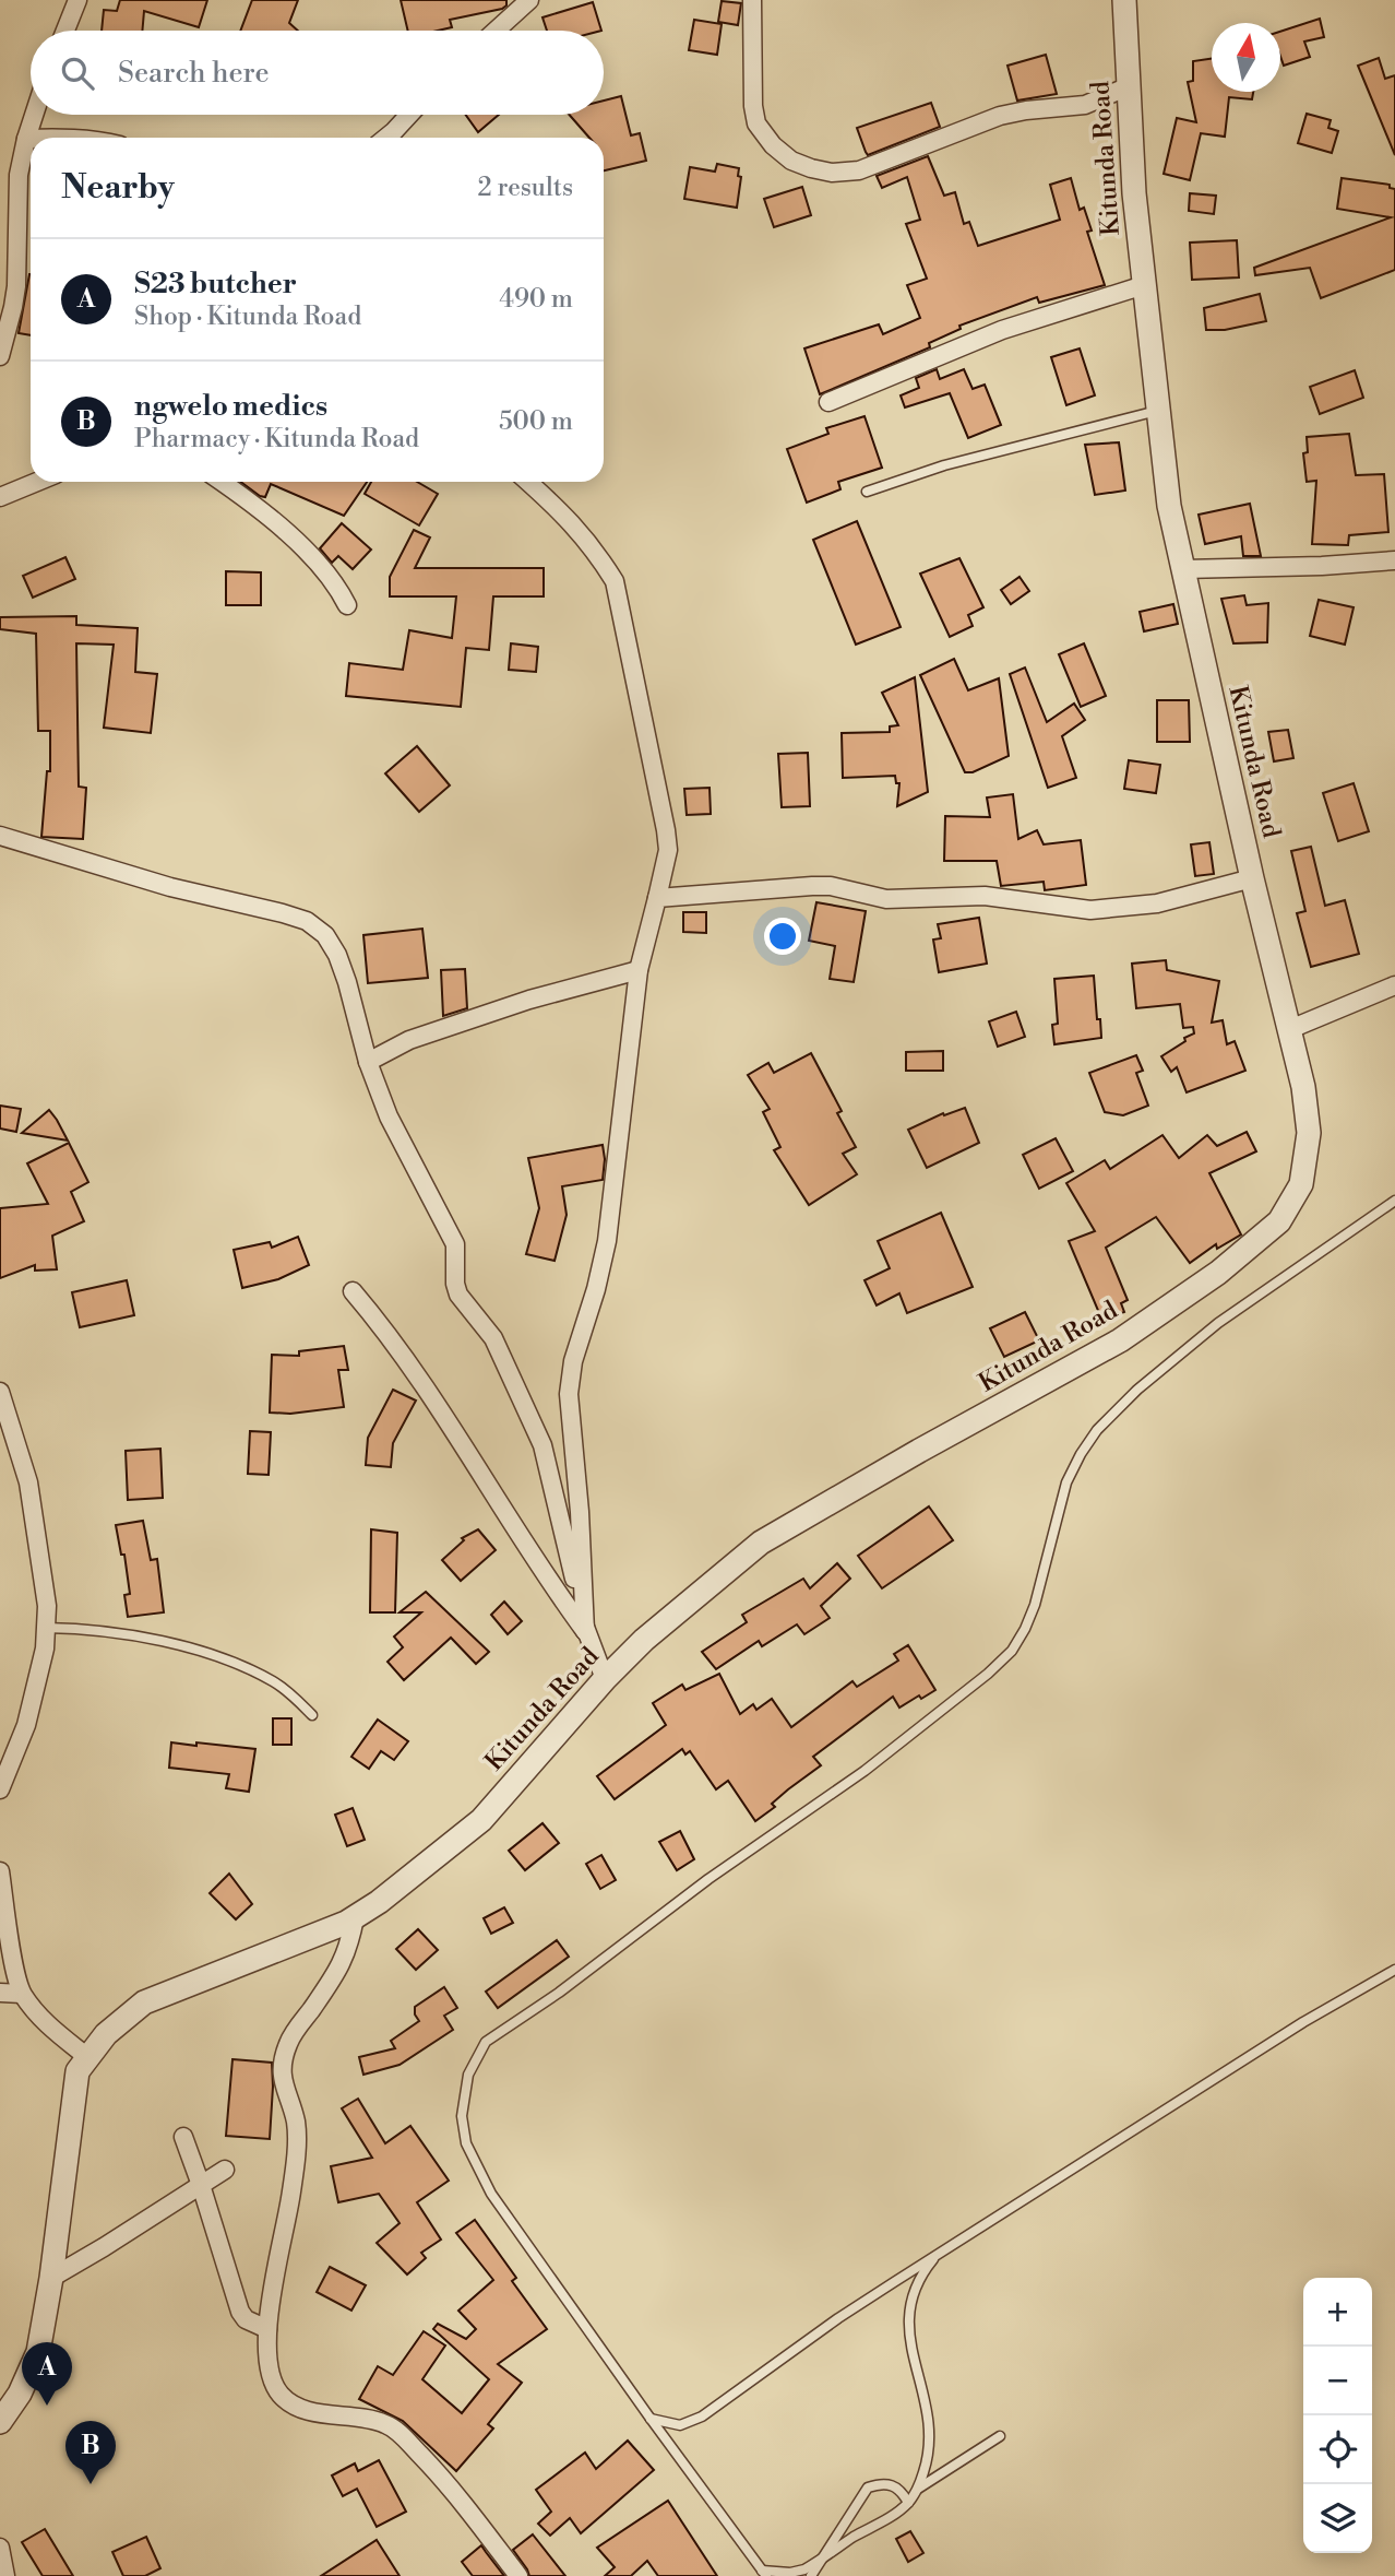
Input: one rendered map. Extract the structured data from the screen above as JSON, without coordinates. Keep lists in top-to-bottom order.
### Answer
{
  "streets": {
    "street": ["Kitunda Road"]
  },
  "north": "top",
  "page": {
    "search": "Search here",
    "heading": ["Nearby", "2 results"],
    "list": [
      {
        "mark": "A",
        "name": "S23 butcher",
        "note": "Shop · Kitunda Road",
        "value": "490 m"
      },
      {
        "mark": "B",
        "name": "ngwelo medics",
        "note": "Pharmacy · Kitunda Road",
        "value": "500 m"
      }
    ],
    "map_buttons": ["+", "−"],
    "pins": ["A", "B"]
  }
}
